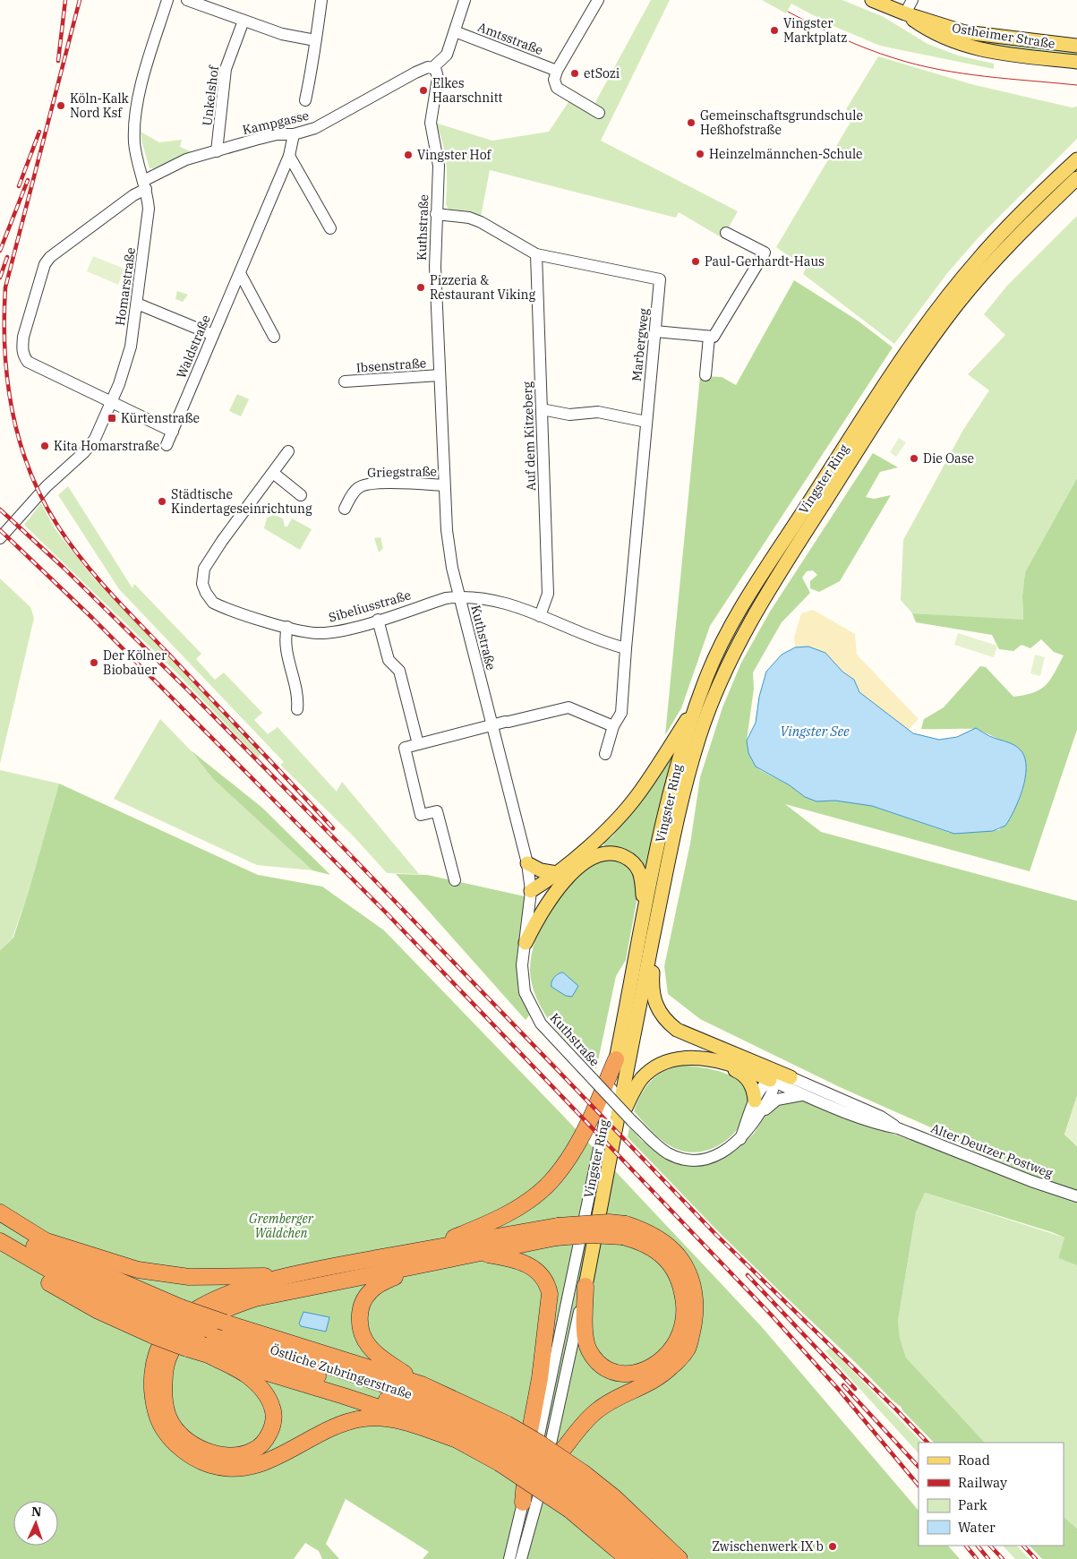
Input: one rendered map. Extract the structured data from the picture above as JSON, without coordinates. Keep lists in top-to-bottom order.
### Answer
{
  "streets": {
    "highway": ["Östliche Zubringerstraße"],
    "main road": ["Ostheimer Straße", "Vingster Ring"],
    "street": [
      "Amtsstraße",
      "Unkelshof",
      "Kampgasse",
      "Kuthstraße",
      "Homarstraße",
      "Marbergweg",
      "Waldstraße",
      "Ibsenstraße",
      "Auf dem Kitzeberg",
      "Griegstraße",
      "Sibeliusstraße",
      "Alter Deutzer Postweg"
    ]
  },
  "crossings": [
    ["Unkelshof", "Kampgasse"],
    ["Kampgasse", "Kuthstraße"],
    ["Kampgasse", "Homarstraße"],
    ["Kampgasse", "Waldstraße"],
    ["Kuthstraße", "Marbergweg"],
    ["Kuthstraße", "Ibsenstraße"],
    ["Kuthstraße", "Griegstraße"],
    ["Kuthstraße", "Sibeliusstraße"],
    ["Kuthstraße", "Alter Deutzer Postweg"],
    ["Marbergweg", "Auf dem Kitzeberg"]
  ],
  "water": ["Vingster See"],
  "parks": ["Gremberger Wäldchen"],
  "places": {
    "other": [
      "Vingster Marktplatz",
      "etSozi",
      "Elkes Haarschnitt",
      "Köln-Kalk Nord Ksf",
      "Gemeinschaftsgrundschule Heßhofstraße",
      "Heinzelmännchen-Schule",
      "Vingster Hof",
      "Paul-Gerhardt-Haus",
      "Pizzeria & Restaurant Viking",
      "Kita Homarstraße",
      "Die Oase",
      "Städtische Kindertageseinrichtung",
      "Der Kölner Biobauer",
      "Zwischenwerk IX b"
    ],
    "transit": ["Kürtenstraße"]
  },
  "legend": [
    "Road",
    "Railway",
    "Park",
    "Water"
  ],
  "north": "top"
}
